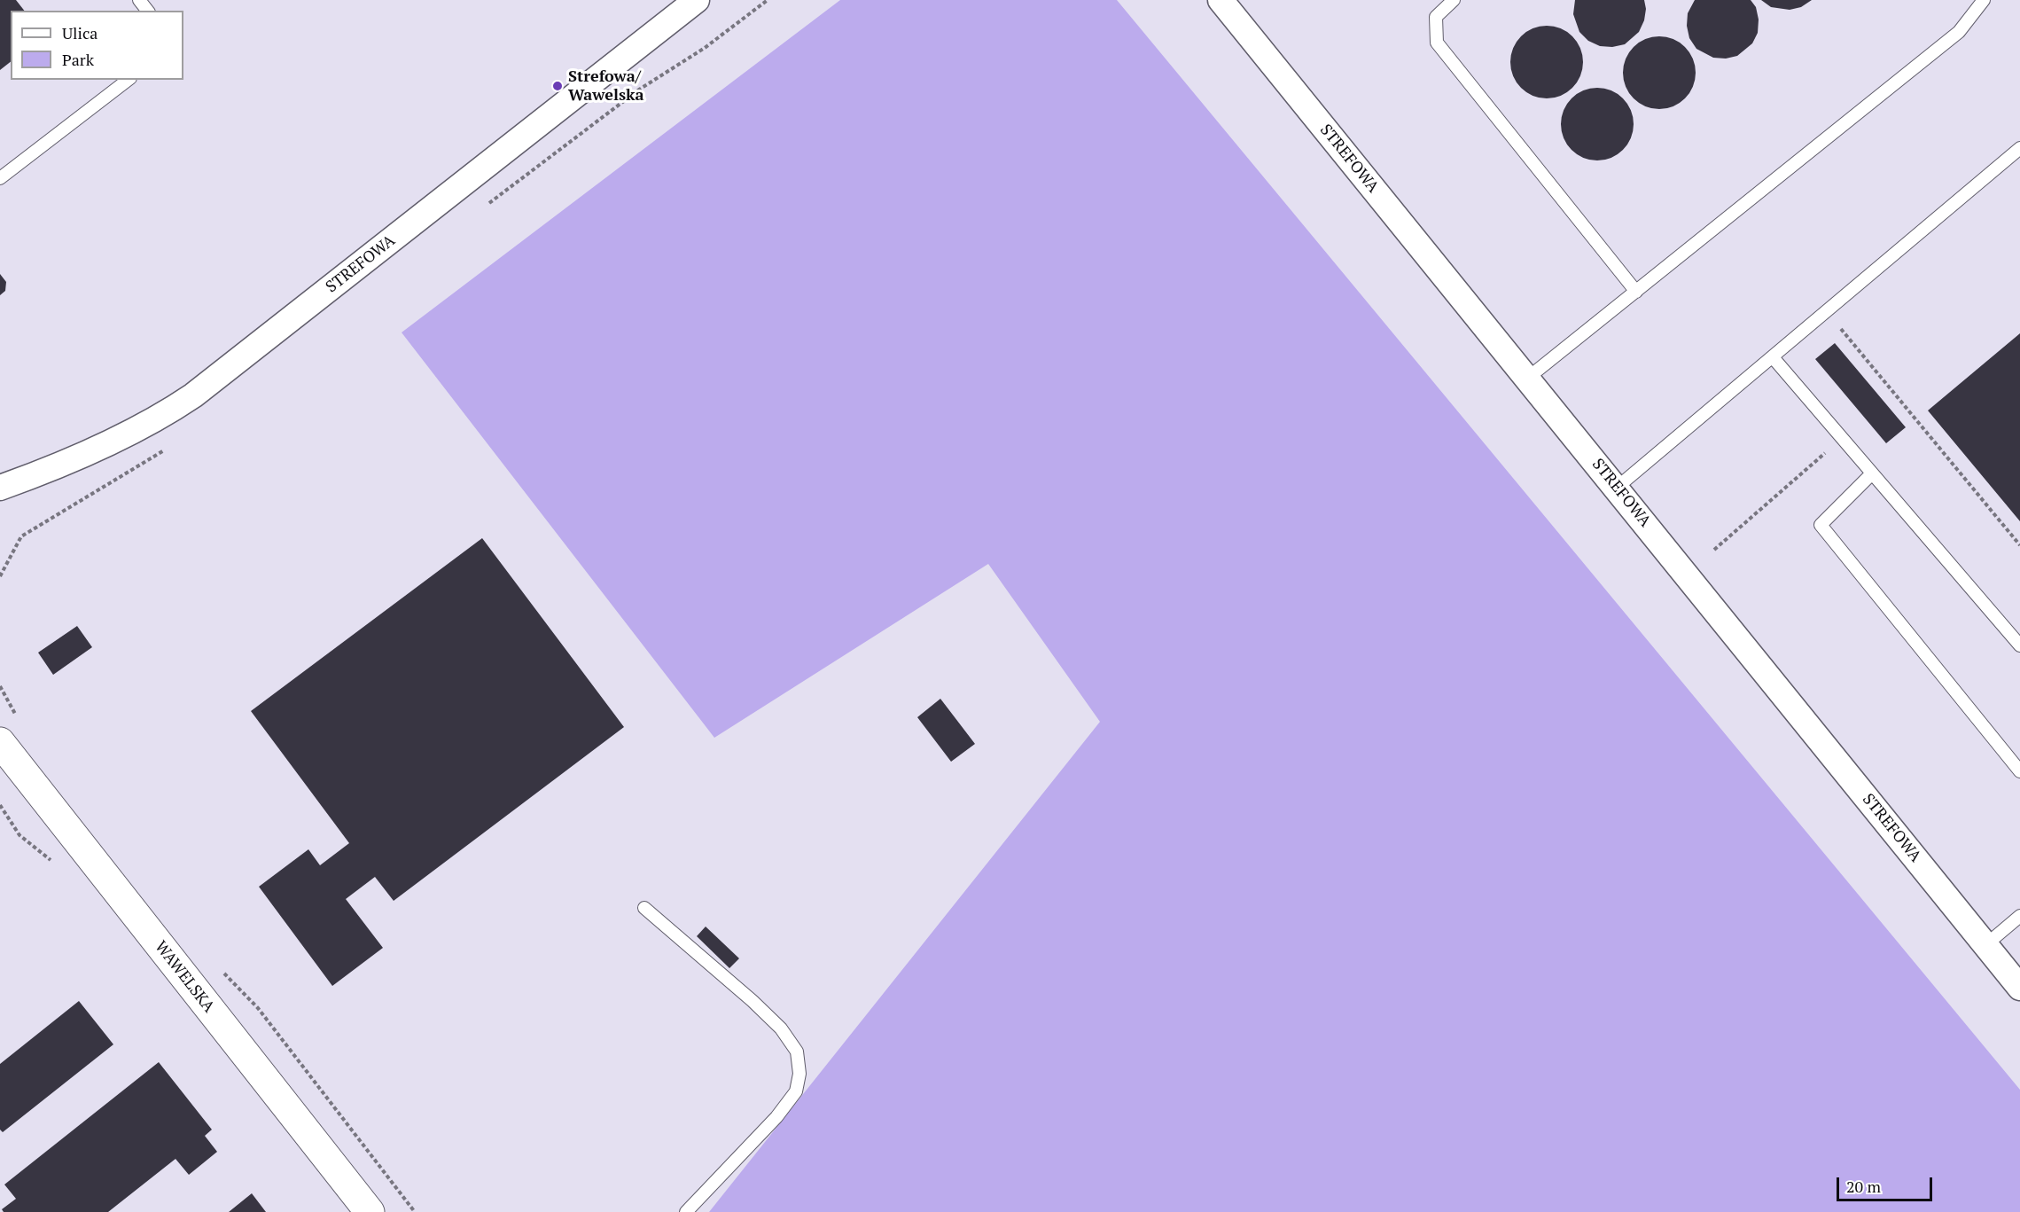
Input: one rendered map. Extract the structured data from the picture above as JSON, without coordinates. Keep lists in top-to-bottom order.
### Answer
{
  "streets": {
    "street": ["STREFOWA", "WAWELSKA"]
  },
  "places": ["Strefowa/ Wawelska"],
  "legend": ["Ulica", "Park"],
  "scale_bar": "20 m"
}
